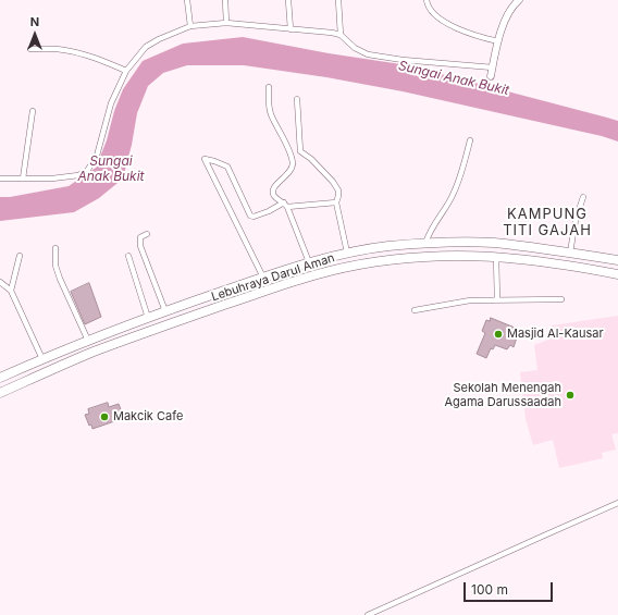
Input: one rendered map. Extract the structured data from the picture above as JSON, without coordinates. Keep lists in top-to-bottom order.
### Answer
{
  "streets": {
    "highway": ["Lebuhraya Darul Aman"]
  },
  "districts": ["KAMPUNG TITI GAJAH"],
  "water": ["Sungai Anak Bukit"],
  "places": ["Masjid Al-Kausar", "Sekolah Menengah Agama Darussaadah", "Makcik Cafe"],
  "scale_bar": "100 m",
  "north": "top"
}
